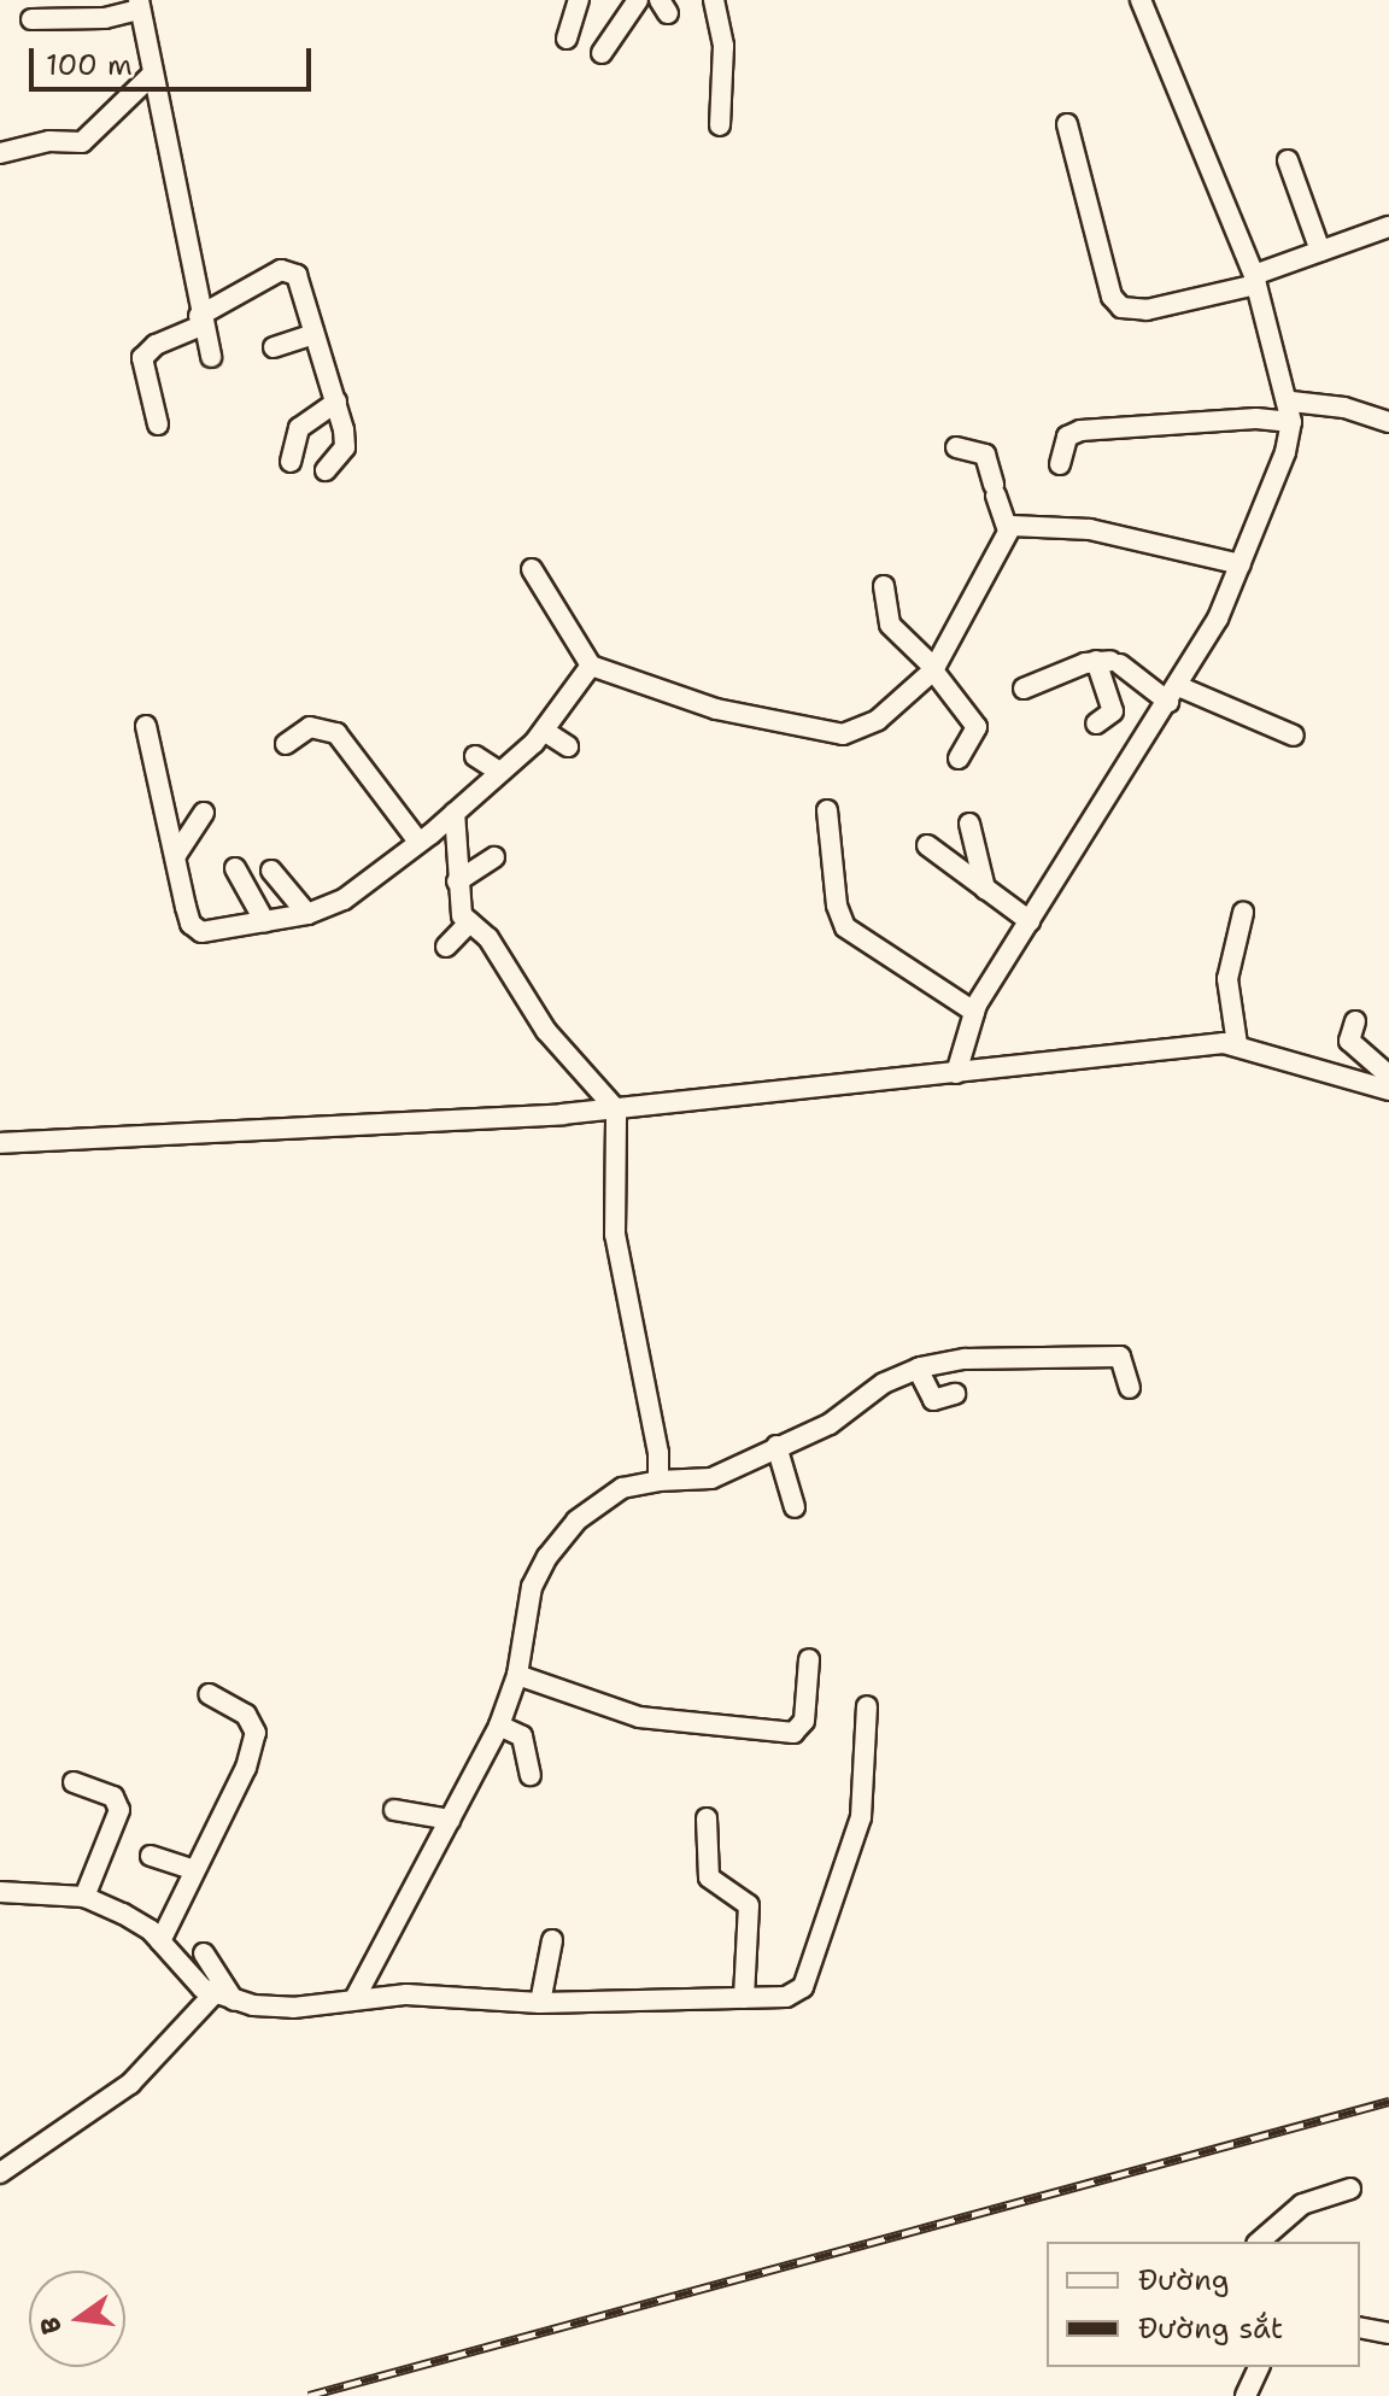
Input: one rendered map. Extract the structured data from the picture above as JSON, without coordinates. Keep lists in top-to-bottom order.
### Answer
{
  "legend": ["Đường", "Đường sắt"],
  "scale_bar": "100 m",
  "north": "left"
}
